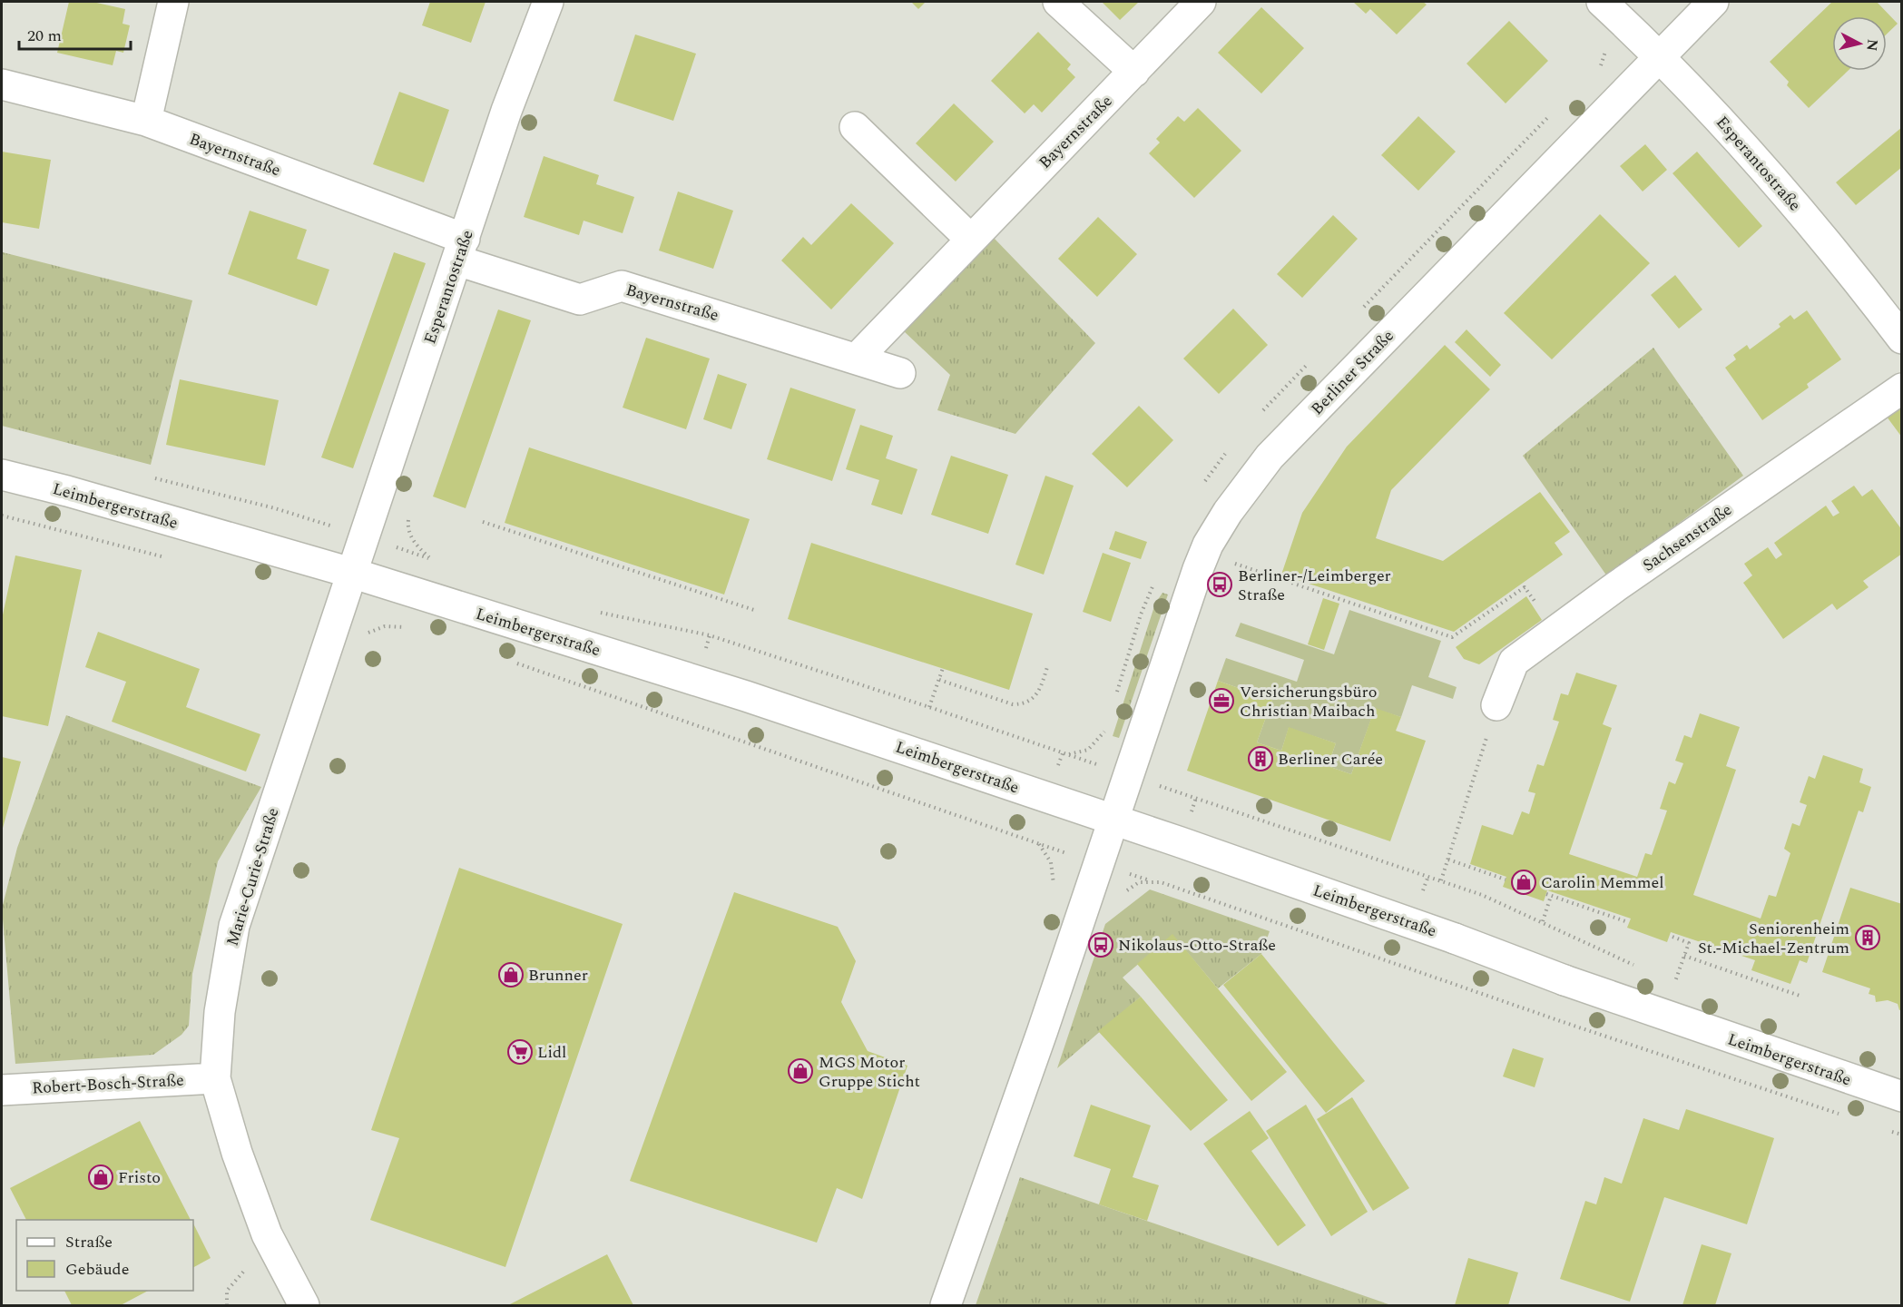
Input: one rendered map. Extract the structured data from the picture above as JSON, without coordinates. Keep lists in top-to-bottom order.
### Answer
{
  "streets": {
    "street": [
      "Bayernstraße",
      "Esperantostraße",
      "Berliner Straße",
      "Leimbergerstraße",
      "Sachsenstraße",
      "Marie-Curie-Straße",
      "Robert-Bosch-Straße"
    ]
  },
  "crossings": [
    ["Bayernstraße", "Esperantostraße"],
    ["Esperantostraße", "Berliner Straße"],
    ["Esperantostraße", "Leimbergerstraße"],
    ["Esperantostraße", "Marie-Curie-Straße"],
    ["Berliner Straße", "Leimbergerstraße"],
    ["Leimbergerstraße", "Marie-Curie-Straße"],
    ["Marie-Curie-Straße", "Robert-Bosch-Straße"]
  ],
  "places": {
    "bus stop": ["Berliner-/Leimberger Straße", "Nikolaus-Otto-Straße"],
    "office": ["Versicherungsbüro Christian Maibach"],
    "building": ["Berliner Carée", "Seniorenheim St.-Michael-Zentrum"],
    "shop": [
      "Carolin Memmel",
      "Brunner",
      "MGS Motor Gruppe Sticht",
      "Fristo"
    ],
    "supermarket": ["Lidl"]
  },
  "legend": ["Straße", "Gebäude"],
  "scale_bar": "20 m",
  "north": "right"
}
